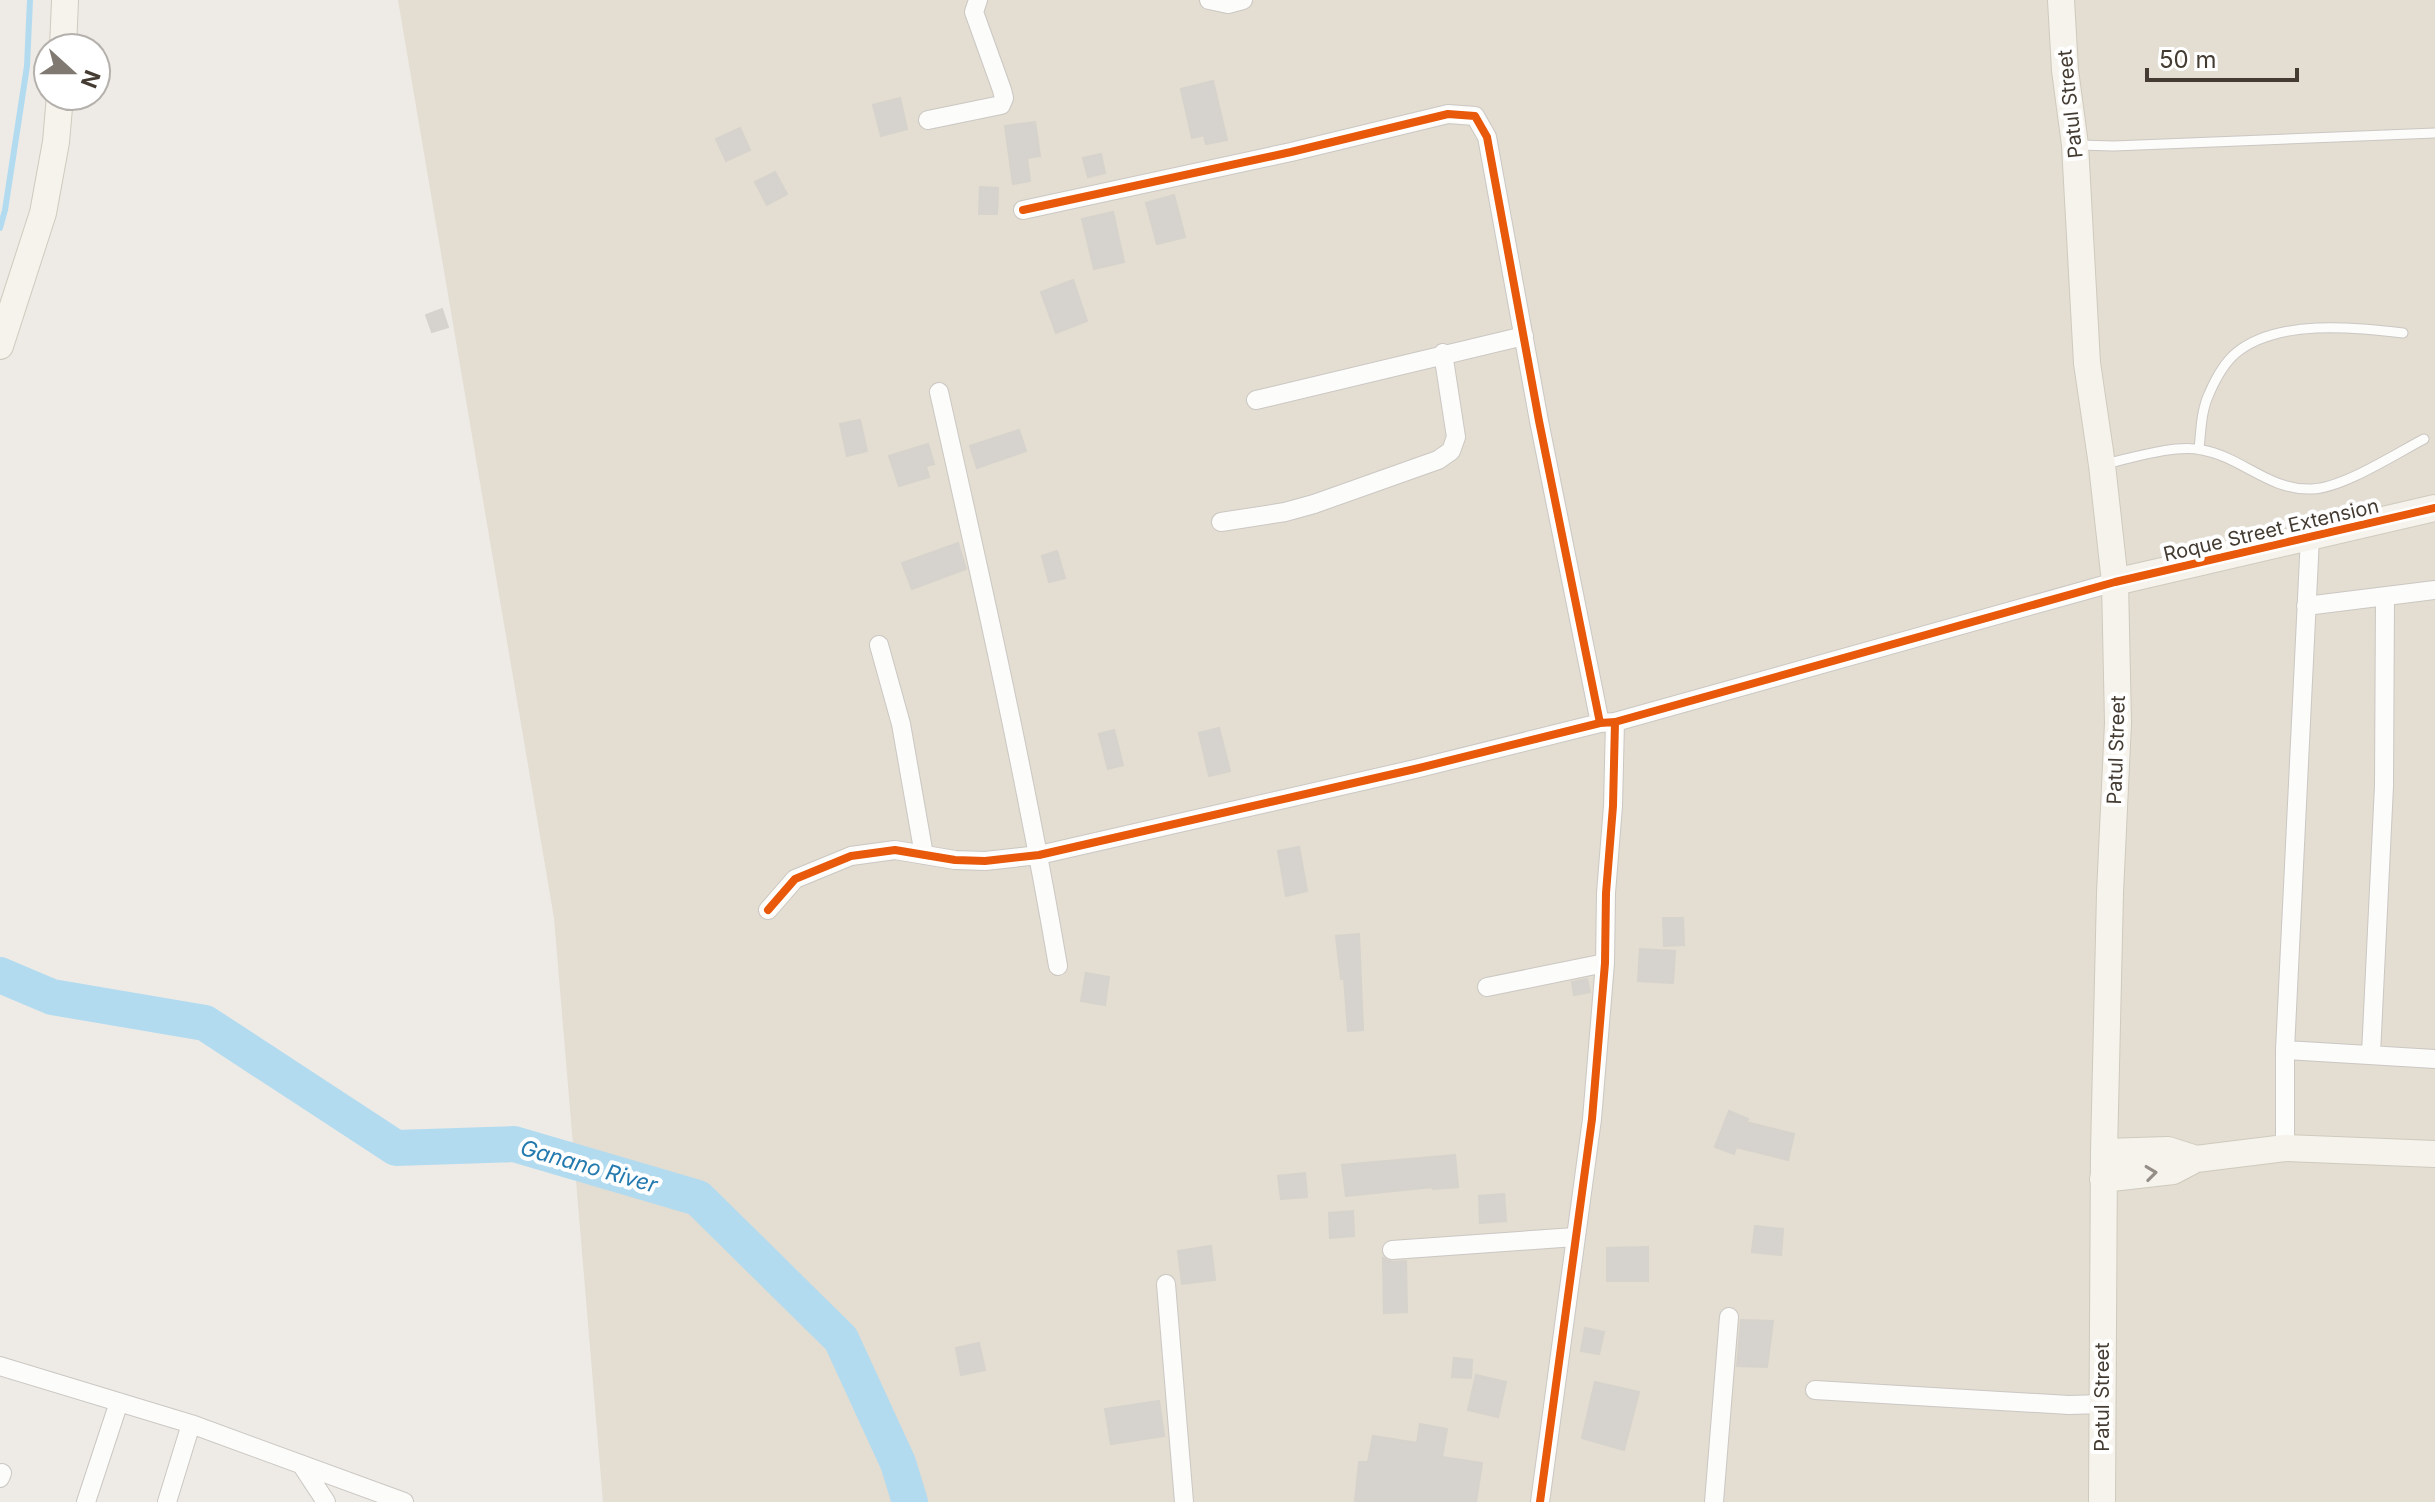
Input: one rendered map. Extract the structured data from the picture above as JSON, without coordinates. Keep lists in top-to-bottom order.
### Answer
{
  "streets": {
    "main road": ["Patul Street", "Roque Street Extension"]
  },
  "crossings": [
    ["Patul Street", "Roque Street Extension"]
  ],
  "water": ["Ganano River"],
  "scale_bar": "50 m",
  "north": "right"
}
